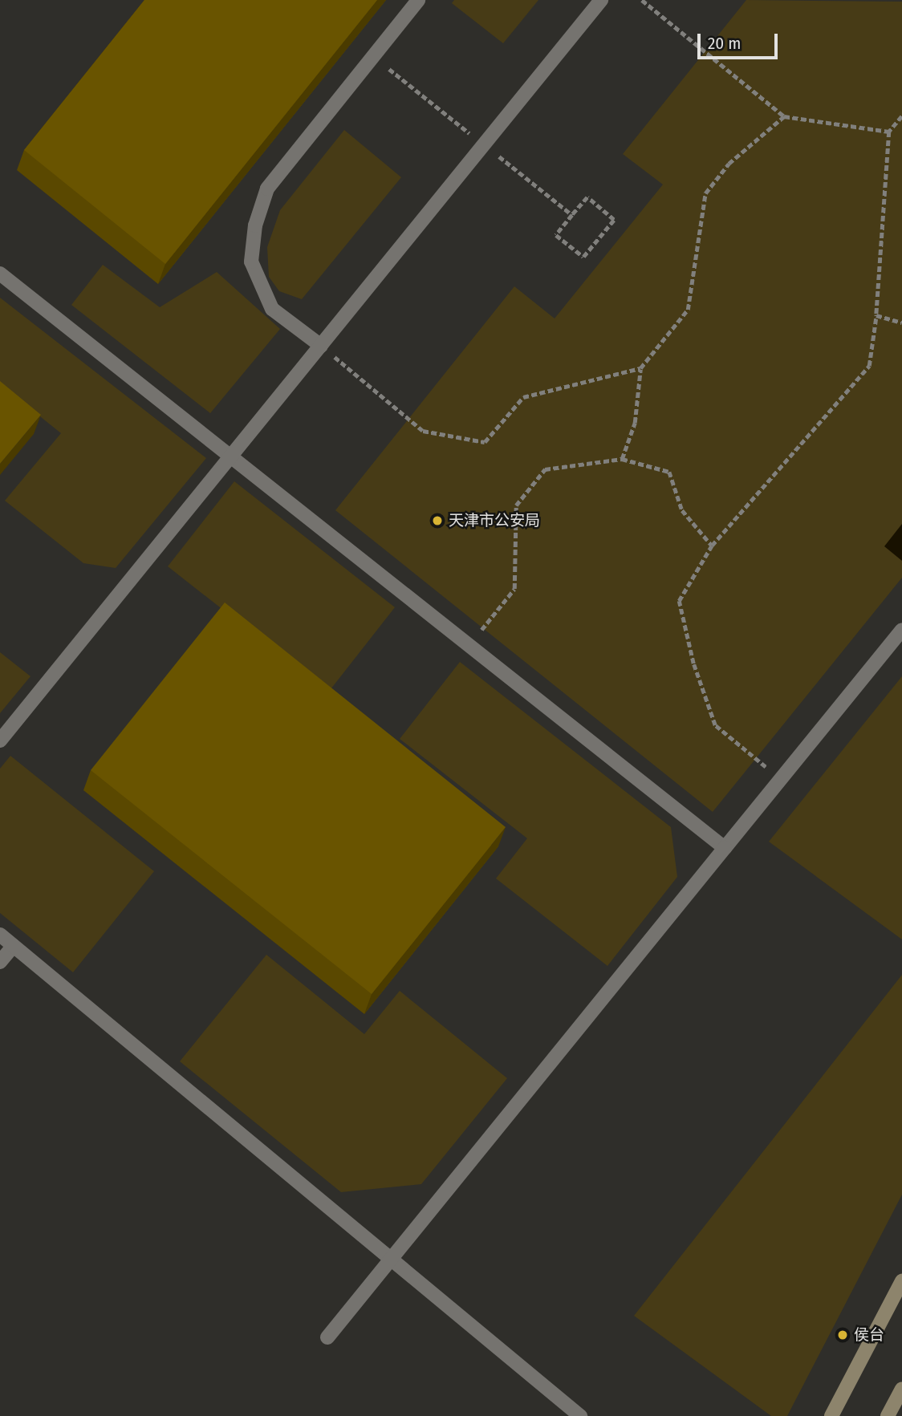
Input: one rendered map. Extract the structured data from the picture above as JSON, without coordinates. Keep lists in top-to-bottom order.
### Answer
{
  "places": ["天津市公安局", "侯台"],
  "scale_bar": "20 m"
}
